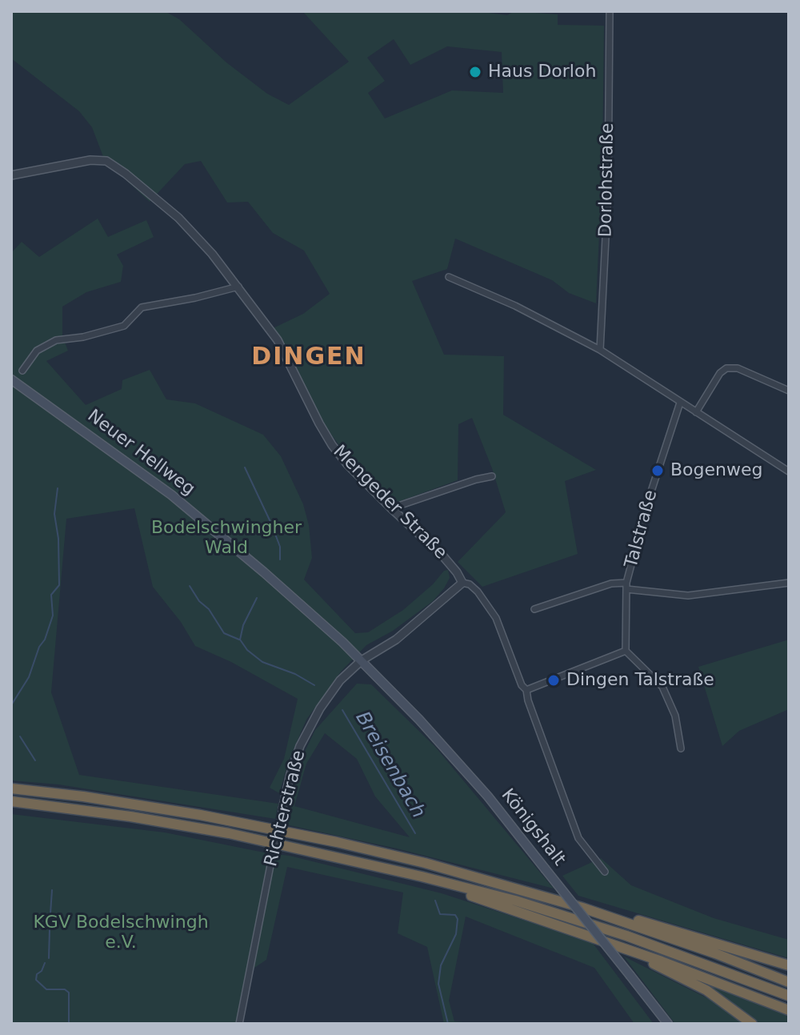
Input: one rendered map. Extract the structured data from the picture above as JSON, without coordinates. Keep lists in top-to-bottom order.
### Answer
{
  "streets": {
    "main road": ["Neuer Hellweg", "Königshalt"],
    "street": [
      "Dorlohstraße",
      "Mengeder Straße",
      "Talstraße",
      "Richterstraße"
    ]
  },
  "crossings": [
    ["Neuer Hellweg", "Richterstraße"],
    ["Neuer Hellweg", "Königshalt"],
    ["Mengeder Straße", "Richterstraße"],
    ["Richterstraße", "Königshalt"]
  ],
  "districts": ["DINGEN"],
  "water": ["Breisenbach"],
  "parks": ["Bodelschwingher Wald", "KGV Bodelschwingh e.V."],
  "places": ["Haus Dorloh", "Bogenweg", "Dingen Talstraße"]
}
